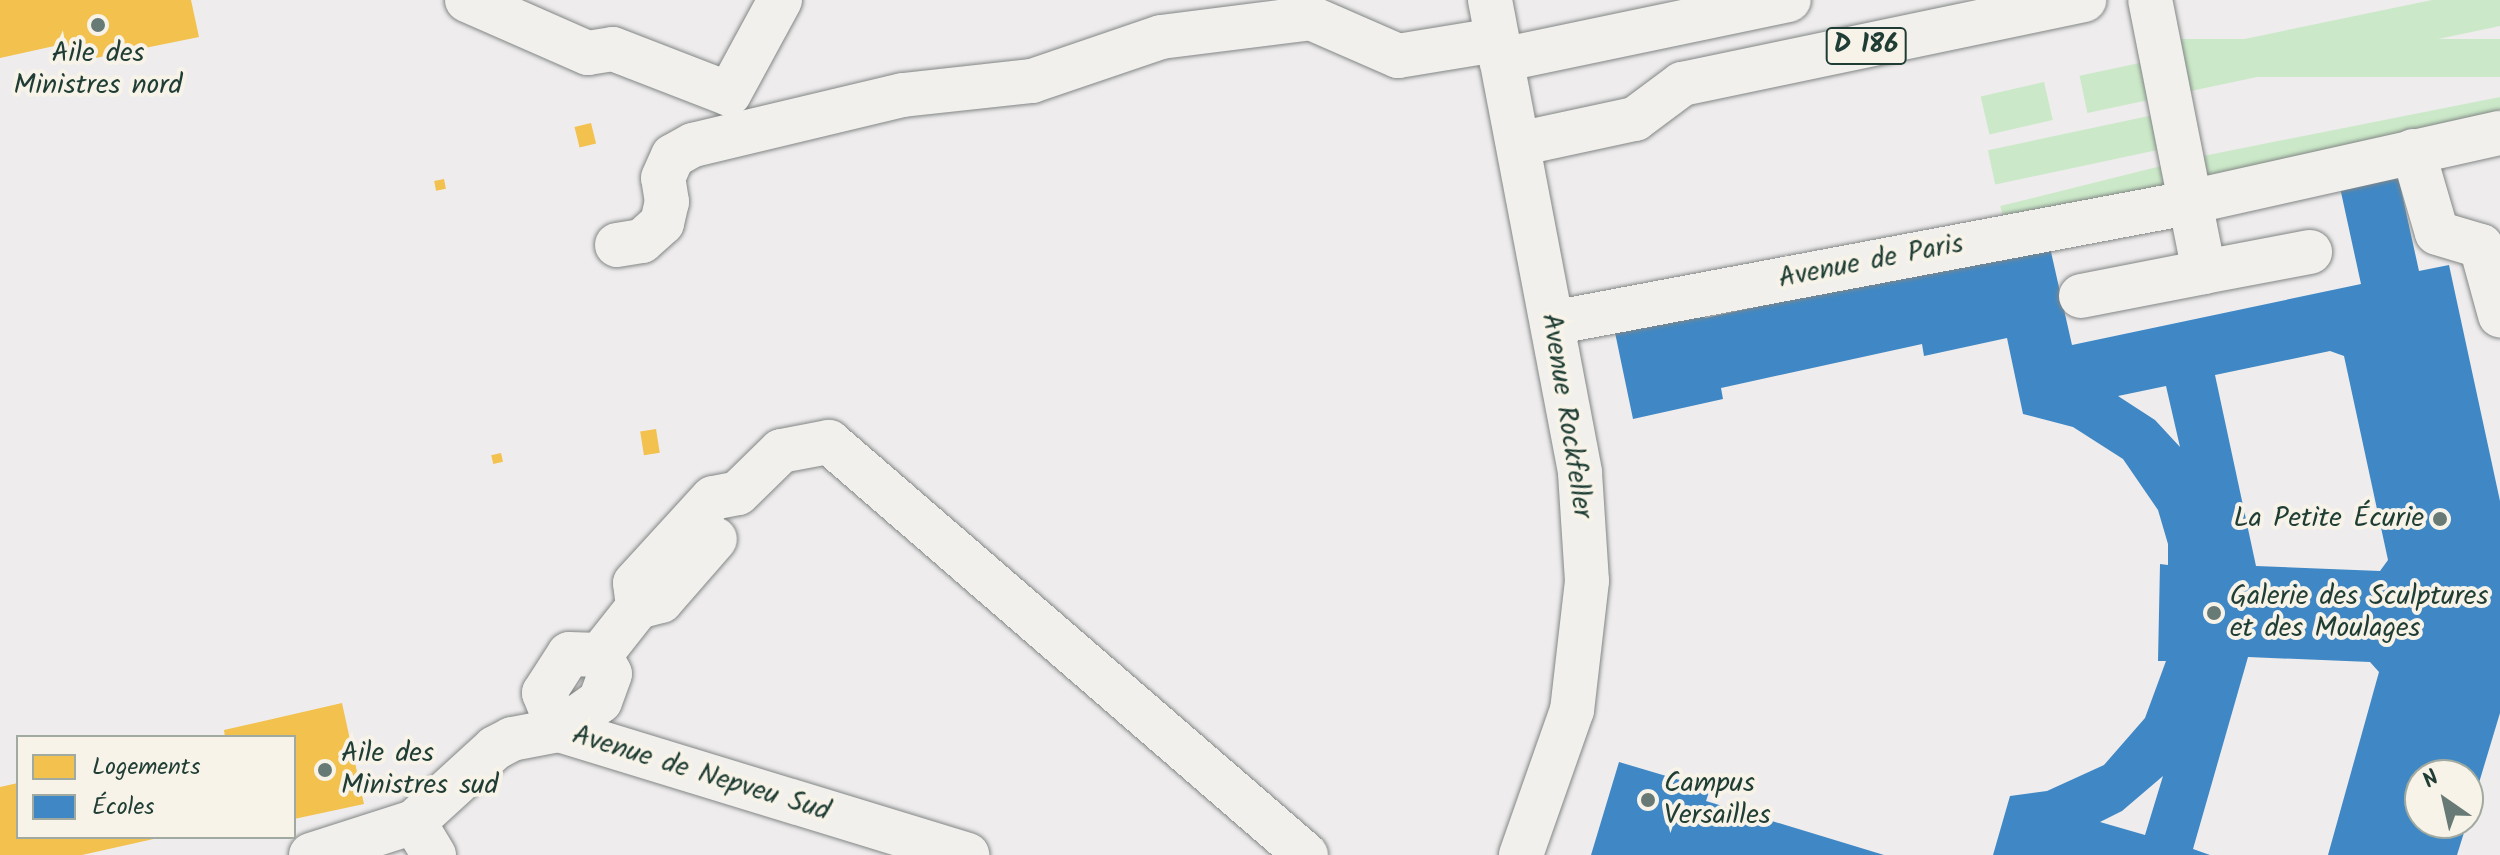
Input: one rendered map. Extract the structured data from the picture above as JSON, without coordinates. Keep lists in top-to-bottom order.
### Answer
{
  "streets": {
    "main road": [
      "D 186",
      "Avenue de Paris",
      "Avenue Rockfeller",
      "Avenue de Nepveu Sud"
    ]
  },
  "crossings": [
    ["D 186", "Avenue Rockfeller"],
    ["Avenue de Paris", "Avenue Rockfeller"]
  ],
  "places": [
    "Aile des Ministres nord",
    "La Petite Écurie",
    "Galerie des Sculptures et des Moulages",
    "Aile des Ministres sud",
    "Campus Versailles"
  ],
  "legend": ["Logements", "Écoles"],
  "north": "top left"
}
